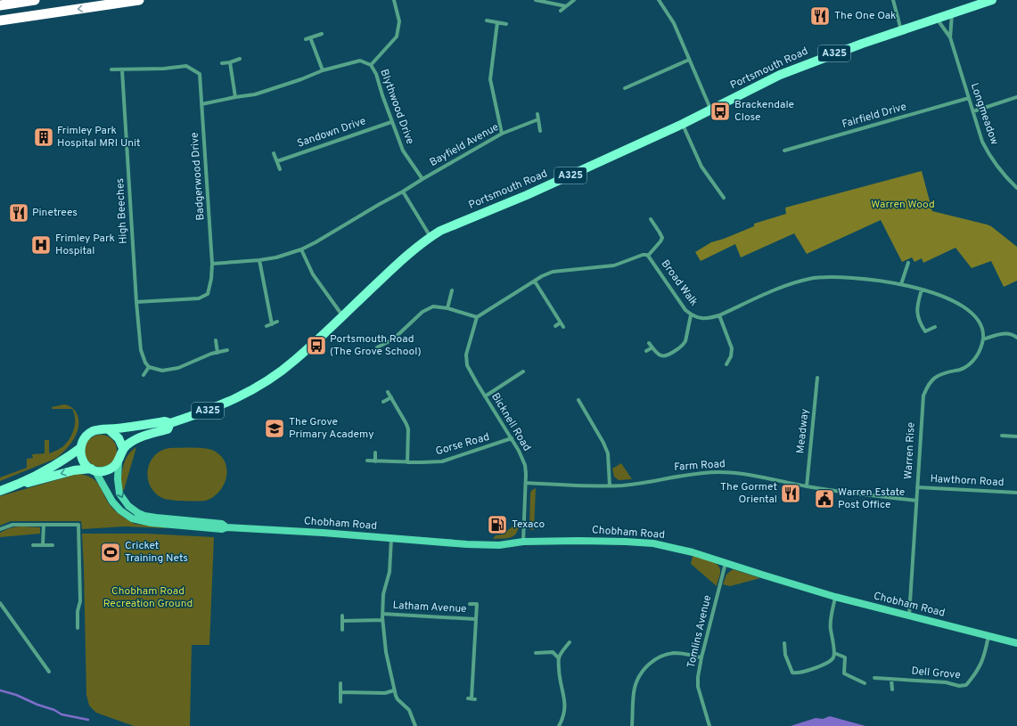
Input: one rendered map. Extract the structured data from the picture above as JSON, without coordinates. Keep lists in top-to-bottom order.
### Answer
{
  "streets": {
    "main road": ["A325", "Portsmouth Road", "Chobham Road"],
    "street": [
      "Blythwood Drive",
      "Longmeadow",
      "Fairfield Drive",
      "Sandown Drive",
      "Bayfield Avenue",
      "Badgerwood Drive",
      "High Beeches",
      "Broad Walk",
      "Bicknell Road",
      "Meadway",
      "Gorse Road",
      "Warren Rise",
      "Farm Road",
      "Hawthorn Road",
      "Latham Avenue",
      "Tomlins Avenue",
      "Dell Grove"
    ]
  },
  "crossings": [
    ["A325", "Portsmouth Road"],
    ["A325", "Chobham Road"],
    ["Blythwood Drive", "Sandown Drive"],
    ["Blythwood Drive", "Bayfield Avenue"],
    ["Blythwood Drive", "Badgerwood Drive"],
    ["Longmeadow", "Fairfield Drive"],
    ["Bayfield Avenue", "Badgerwood Drive"],
    ["Badgerwood Drive", "High Beeches"],
    ["Bicknell Road", "Gorse Road"],
    ["Bicknell Road", "Farm Road"],
    ["Bicknell Road", "Chobham Road"],
    ["Meadway", "Farm Road"],
    ["Warren Rise", "Farm Road"],
    ["Warren Rise", "Hawthorn Road"],
    ["Warren Rise", "Chobham Road"],
    ["Chobham Road", "Tomlins Avenue"],
    ["Chobham Road", "Dell Grove"]
  ],
  "parks": ["Warren Wood", "Chobham Road Recreation Ground"],
  "places": {
    "restaurant": ["The One Oak", "Pinetrees", "The Gormet Oriental"],
    "bus stop": ["Brackendale Close", "Portsmouth Road (The Grove School)"],
    "building": ["Frimley Park Hospital MRI Unit"],
    "hospital": ["Frimley Park Hospital"],
    "school or university": ["The Grove Primary Academy"],
    "public building": ["Warren Estate Post Office"],
    "fuel station": ["Texaco"],
    "sports": ["Cricket Training Nets"]
  }
}
